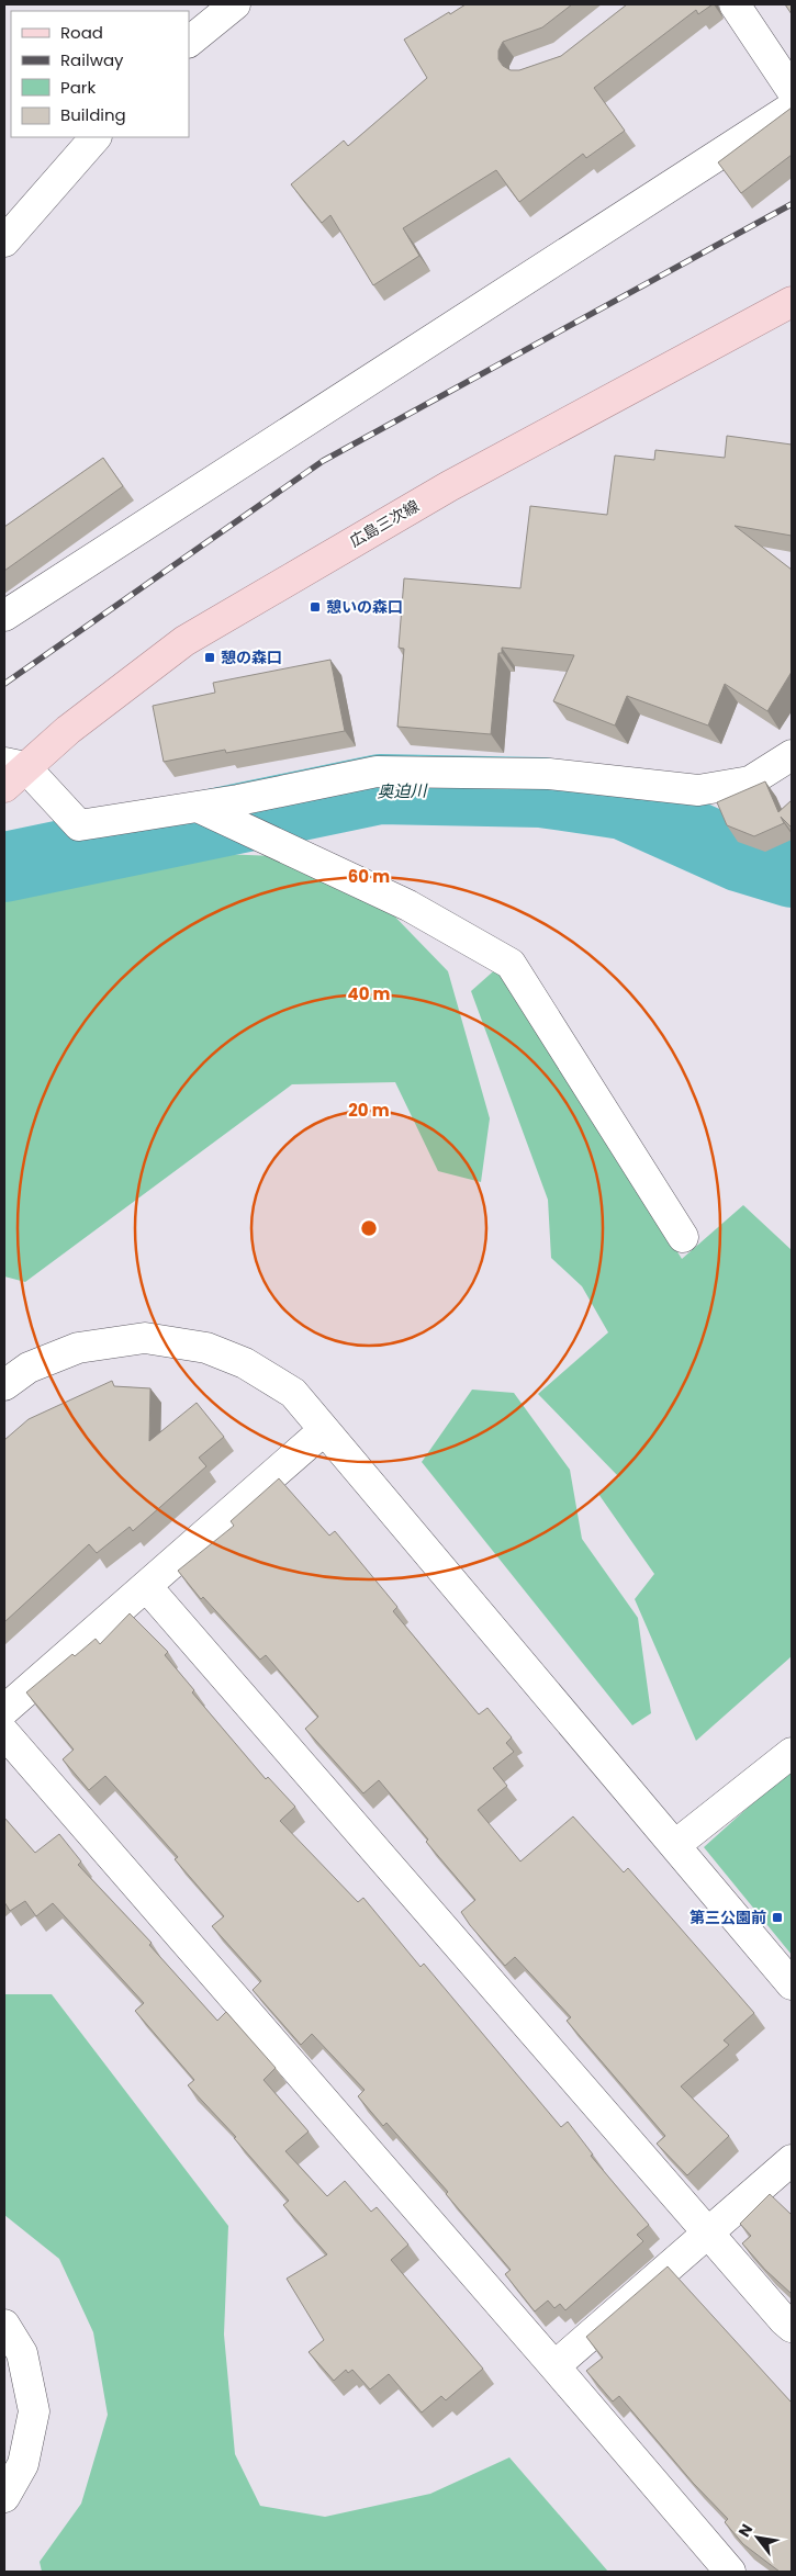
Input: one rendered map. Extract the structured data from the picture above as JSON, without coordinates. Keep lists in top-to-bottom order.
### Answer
{
  "streets": {
    "main road": ["広島三次線"]
  },
  "water": ["奥迫川"],
  "places": {
    "transit": ["憩いの森口", "憩の森口", "第三公園前"]
  },
  "legend": [
    "Road",
    "Railway",
    "Park",
    "Building"
  ],
  "north": "top left",
  "rings": ["60 m", "40 m", "20 m"]
}
